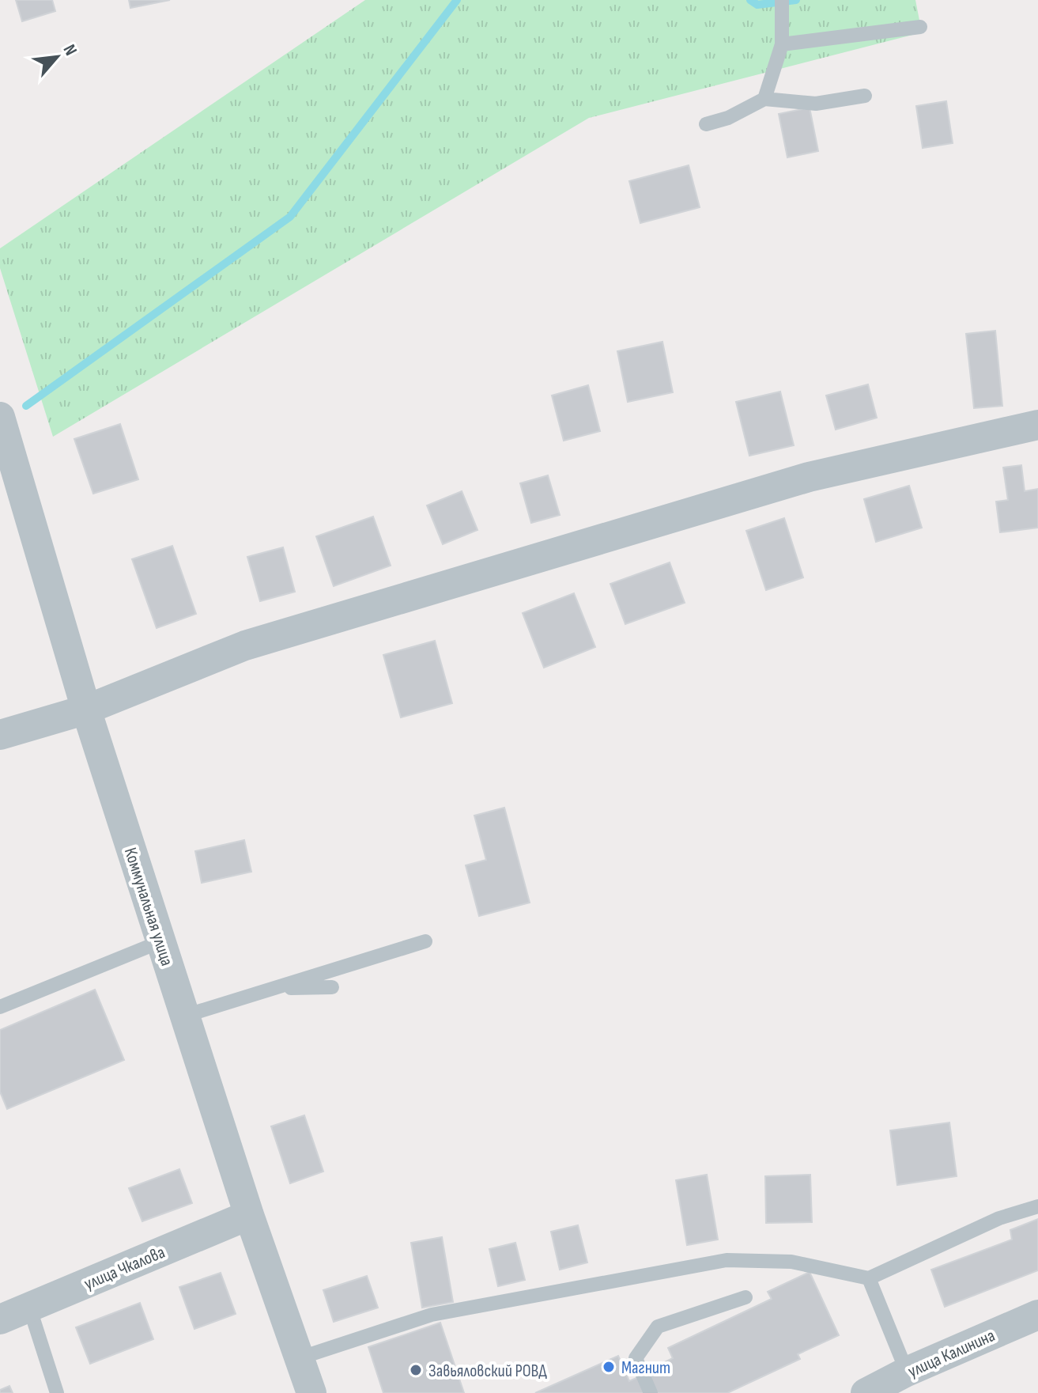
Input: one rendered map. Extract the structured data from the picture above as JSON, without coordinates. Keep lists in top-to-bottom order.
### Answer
{
  "streets": {
    "street": ["Коммунальная улица", "улица Чкалова", "улица Калинина"]
  },
  "crossings": [
    ["Коммунальная улица", "улица Чкалова"]
  ],
  "places": ["Магнит", "Завьяловский РОВД"],
  "north": "top right"
}
